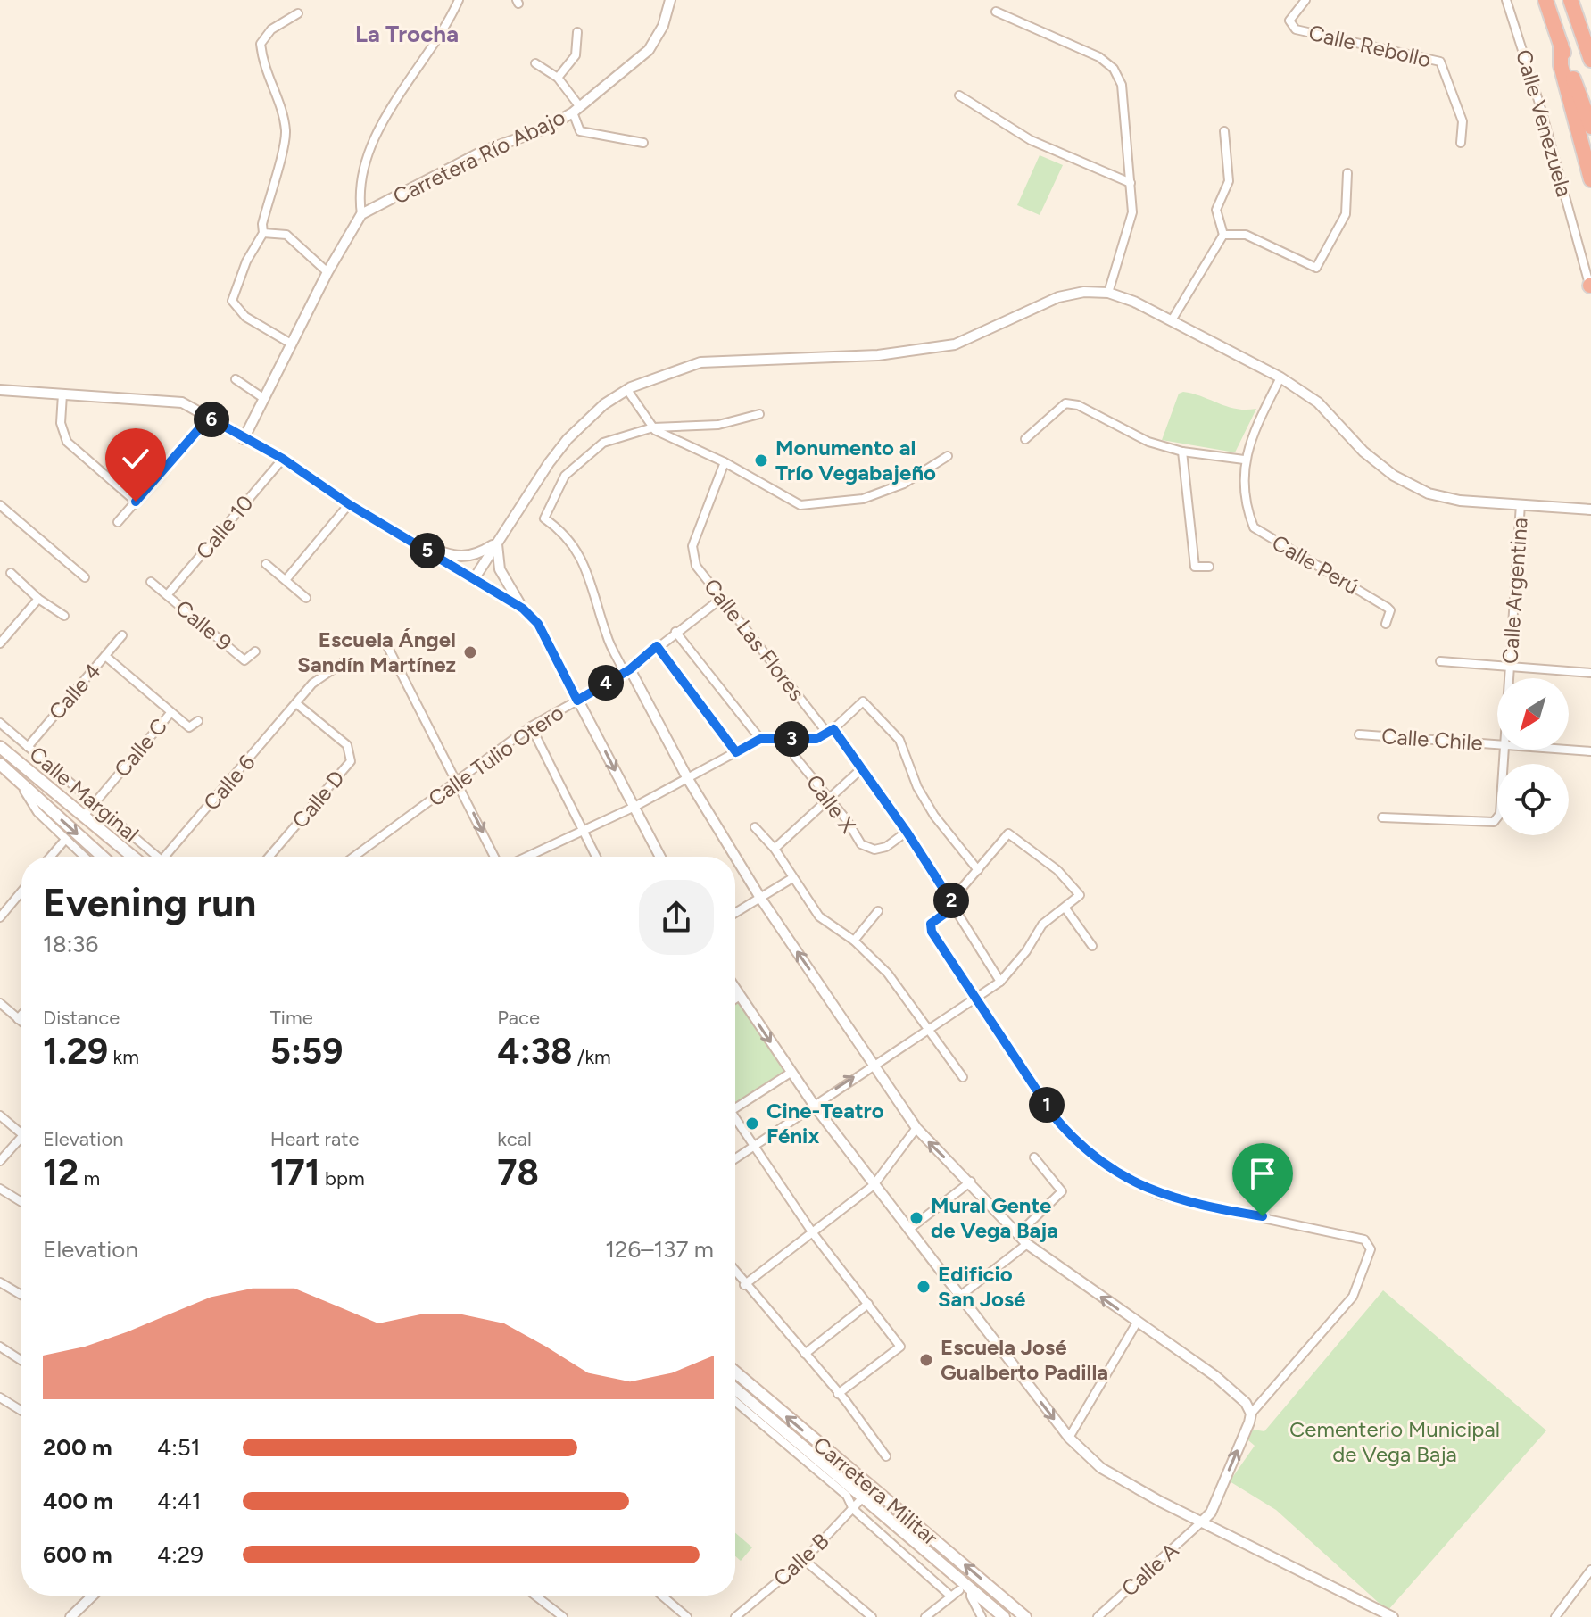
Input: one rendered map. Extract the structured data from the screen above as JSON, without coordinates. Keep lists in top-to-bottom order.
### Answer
{
  "streets": {
    "main road": ["Carretera Militar"],
    "street": [
      "Calle Rebollo",
      "Calle Venezuela",
      "Carretera Río Abajo",
      "Calle 10",
      "Calle Perú",
      "Calle Argentina",
      "Calle 9",
      "Calle Las Flores",
      "Calle 4",
      "Calle Chile",
      "Calle C",
      "Calle Tulio Otero",
      "Calle 6",
      "Calle Marginal",
      "Calle D",
      "Calle X",
      "Calle B",
      "Calle A"
    ]
  },
  "crossings": [
    ["Calle 10", "Calle 9"],
    ["Calle Las Flores", "Calle Tulio Otero"],
    ["Calle Las Flores", "Calle X"],
    ["Calle 4", "Calle Marginal"],
    ["Calle C", "Calle Marginal"],
    ["Calle 6", "Calle D"],
    ["Carretera Militar", "Calle B"]
  ],
  "districts": ["La Trocha"],
  "parks": ["Cementerio Municipal de Vega Baja"],
  "places": [
    "Monumento al Trío Vegabajeño",
    "Escuela Ángel Sandín Martínez",
    "Cine-Teatro Fénix",
    "Mural Gente de Vega Baja",
    "Edificio San José",
    "Escuela José Gualberto Padilla"
  ],
  "north": "bottom left",
  "page": {
    "pins": [
      "6",
      "5",
      "4",
      "3",
      "2",
      "1"
    ],
    "heading": ["Evening run", "18:36"],
    "stats": [
      ["Distance", "1.29 km"],
      ["Time", "5:59"],
      ["Pace", "4:38 /km"],
      ["Elevation", "12 m"],
      ["Heart rate", "171 bpm"],
      ["kcal", "78"]
    ],
    "chart": ["Elevation", "126–137 m"],
    "list": [
      {
        "name": "200 m",
        "note": "4:51"
      },
      {
        "name": "400 m",
        "note": "4:41"
      },
      {
        "name": "600 m",
        "note": "4:29"
      }
    ]
  }
}
